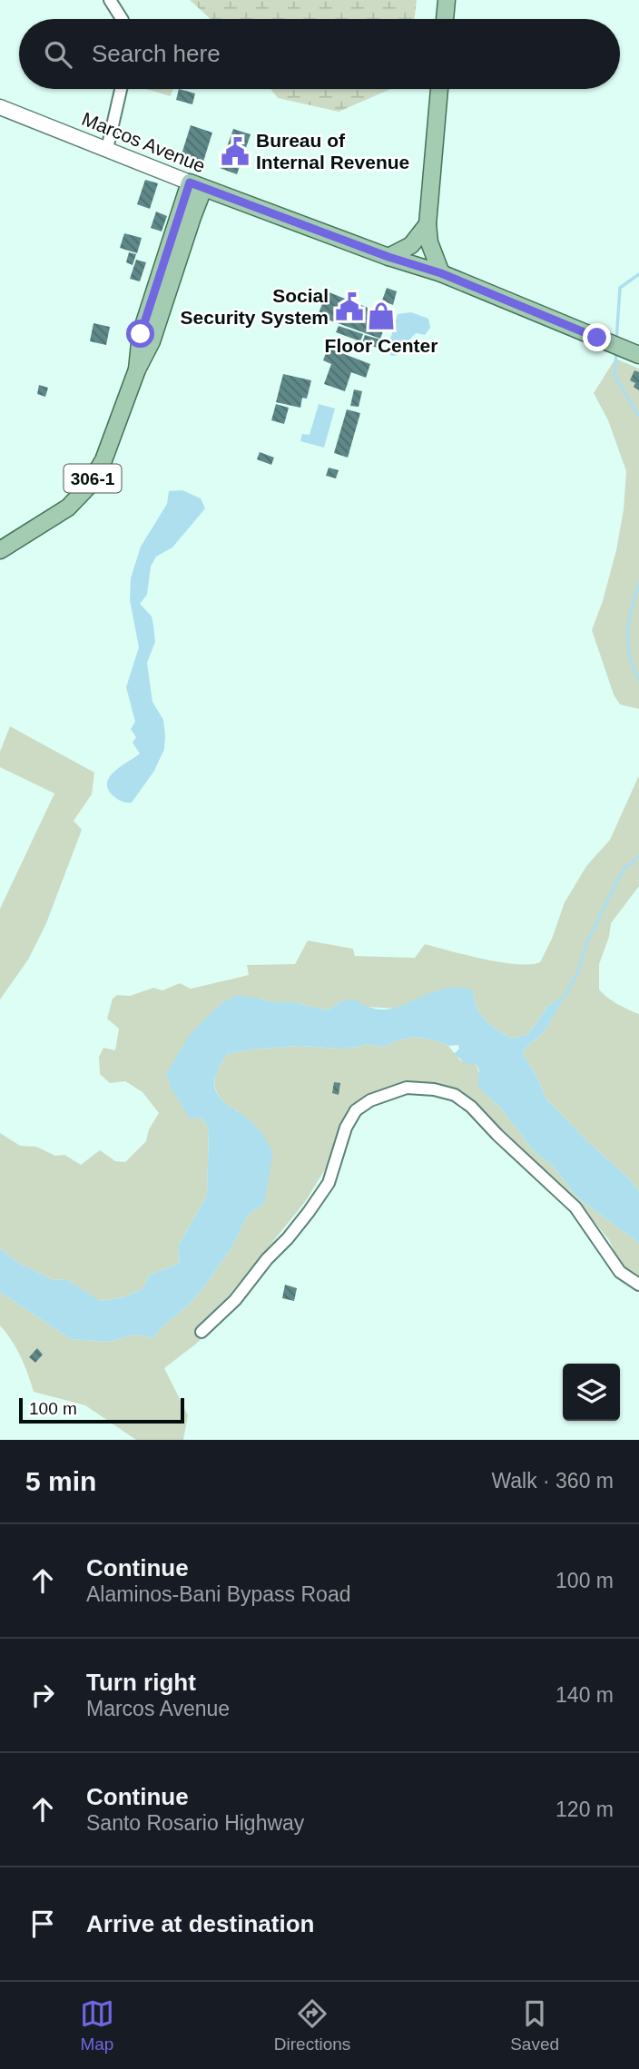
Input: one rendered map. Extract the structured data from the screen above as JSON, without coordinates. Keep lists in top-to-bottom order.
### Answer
{
  "streets": {
    "main road": ["Marcos Avenue", "306-1"]
  },
  "crossings": [
    ["Marcos Avenue", "306-1"]
  ],
  "places": {
    "public building": ["Bureau of Internal Revenue", "Social Security System"],
    "shop": ["Floor Center"]
  },
  "scale_bar": "100 m",
  "page": {
    "search": "Search here",
    "scale": "100 m",
    "heading": ["5 min", "Walk · 360 m"],
    "list": [
      ["Continue", "Alaminos-Bani Bypass Road", "100 m"],
      ["Turn right", "Marcos Avenue", "140 m"],
      ["Continue", "Santo Rosario Highway", "120 m"],
      "Arrive at destination"
    ],
    "nav": ["Map", "Directions", "Saved"]
  }
}
